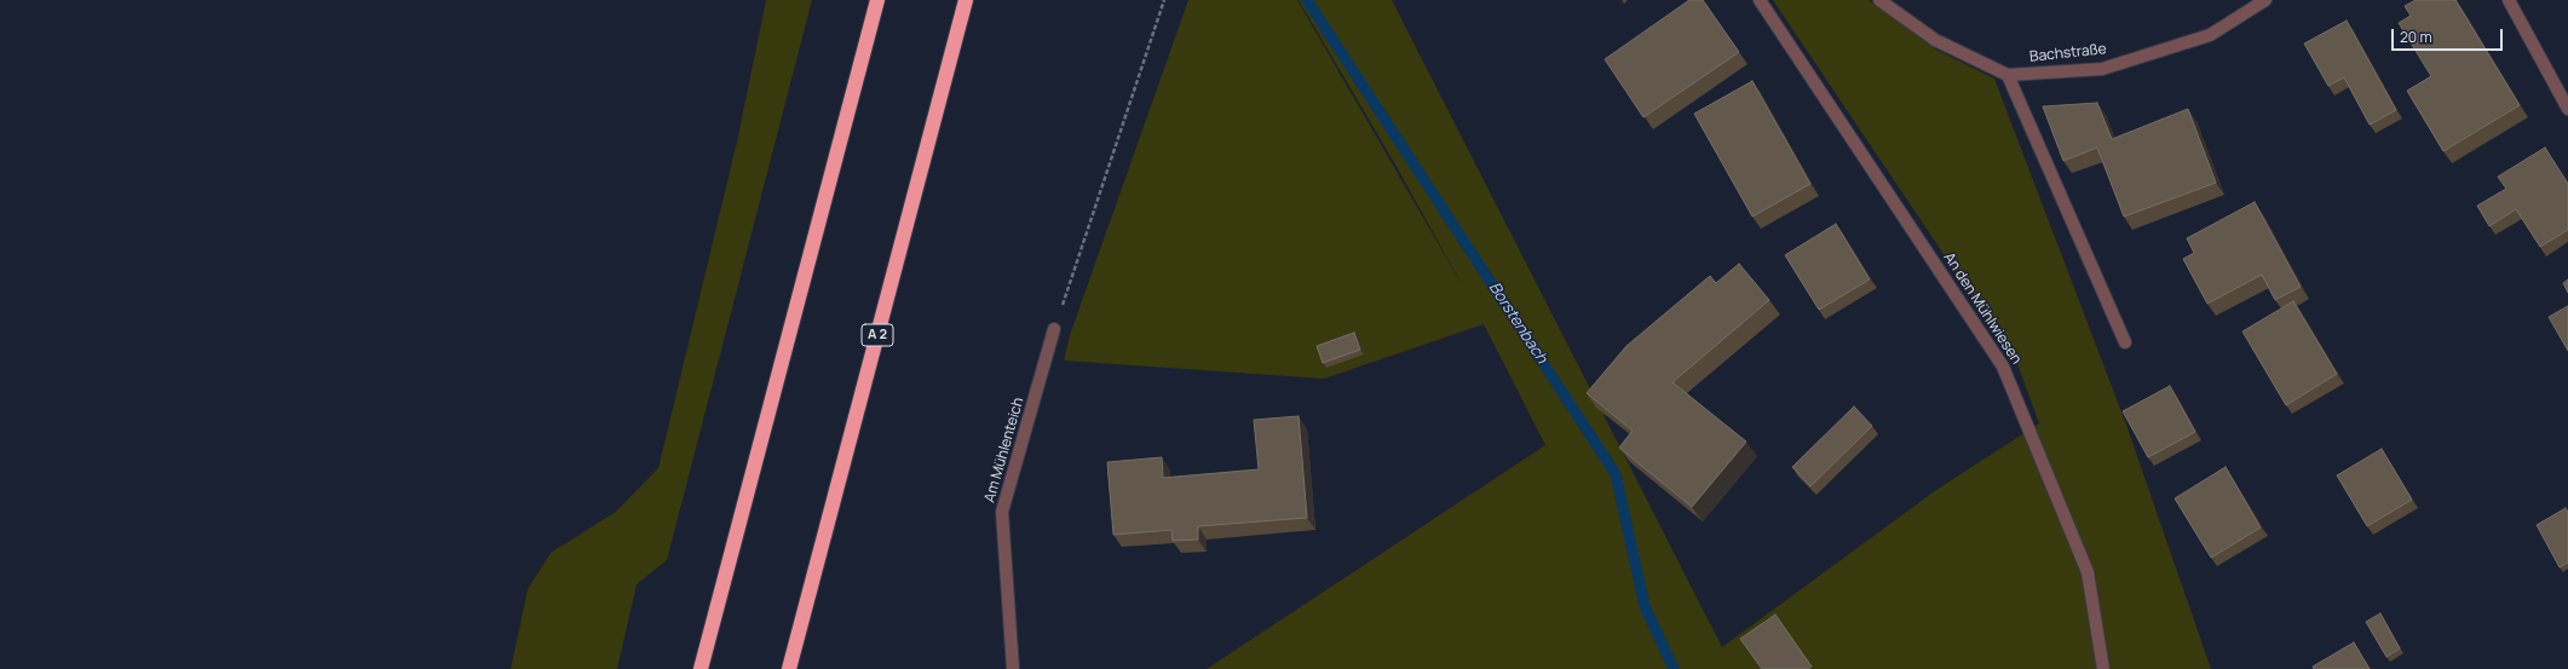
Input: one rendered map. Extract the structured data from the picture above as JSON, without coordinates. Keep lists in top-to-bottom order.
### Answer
{
  "streets": {
    "highway": ["A 2"],
    "street": ["Bachstraße", "An den Mühlwiesen", "Am Mühlenteich"]
  },
  "water": ["Borstenbach"],
  "scale_bar": "20 m"
}
